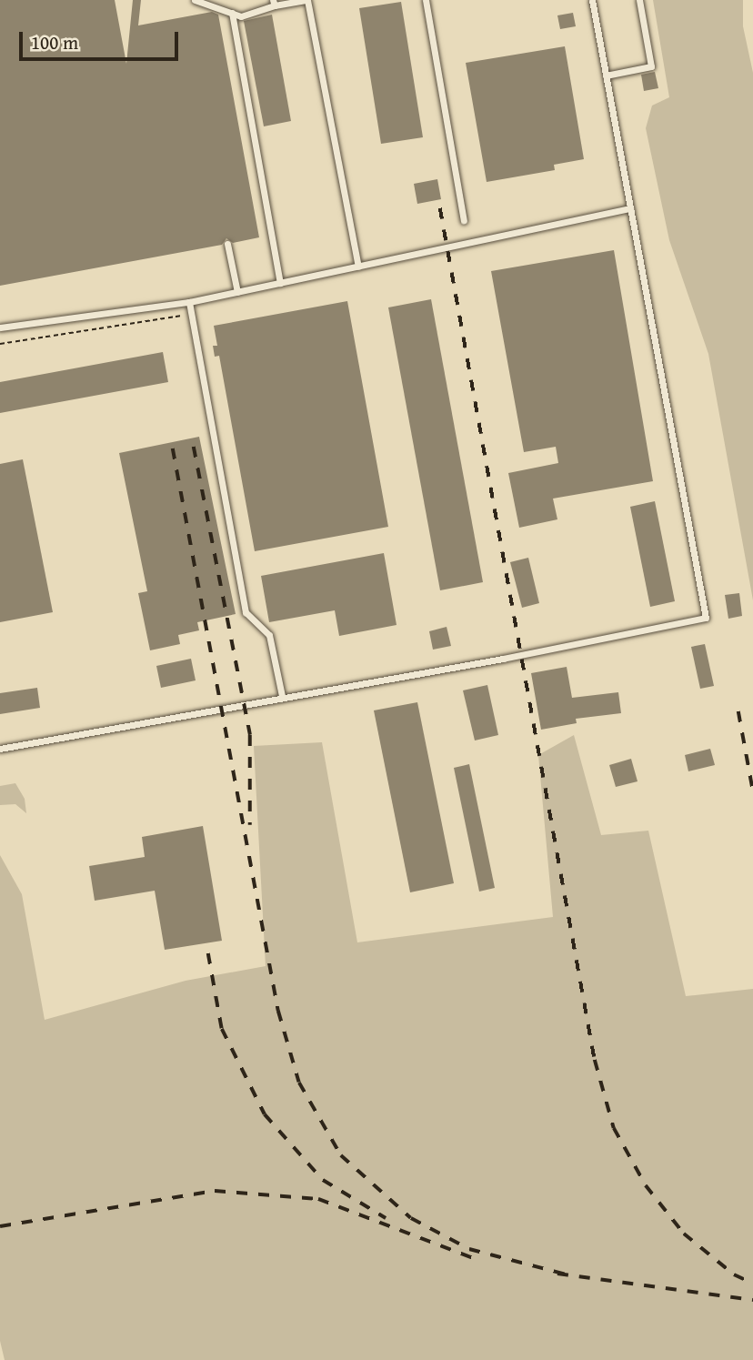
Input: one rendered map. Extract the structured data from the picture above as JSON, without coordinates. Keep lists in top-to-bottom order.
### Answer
{
  "scale_bar": "100 m"
}
